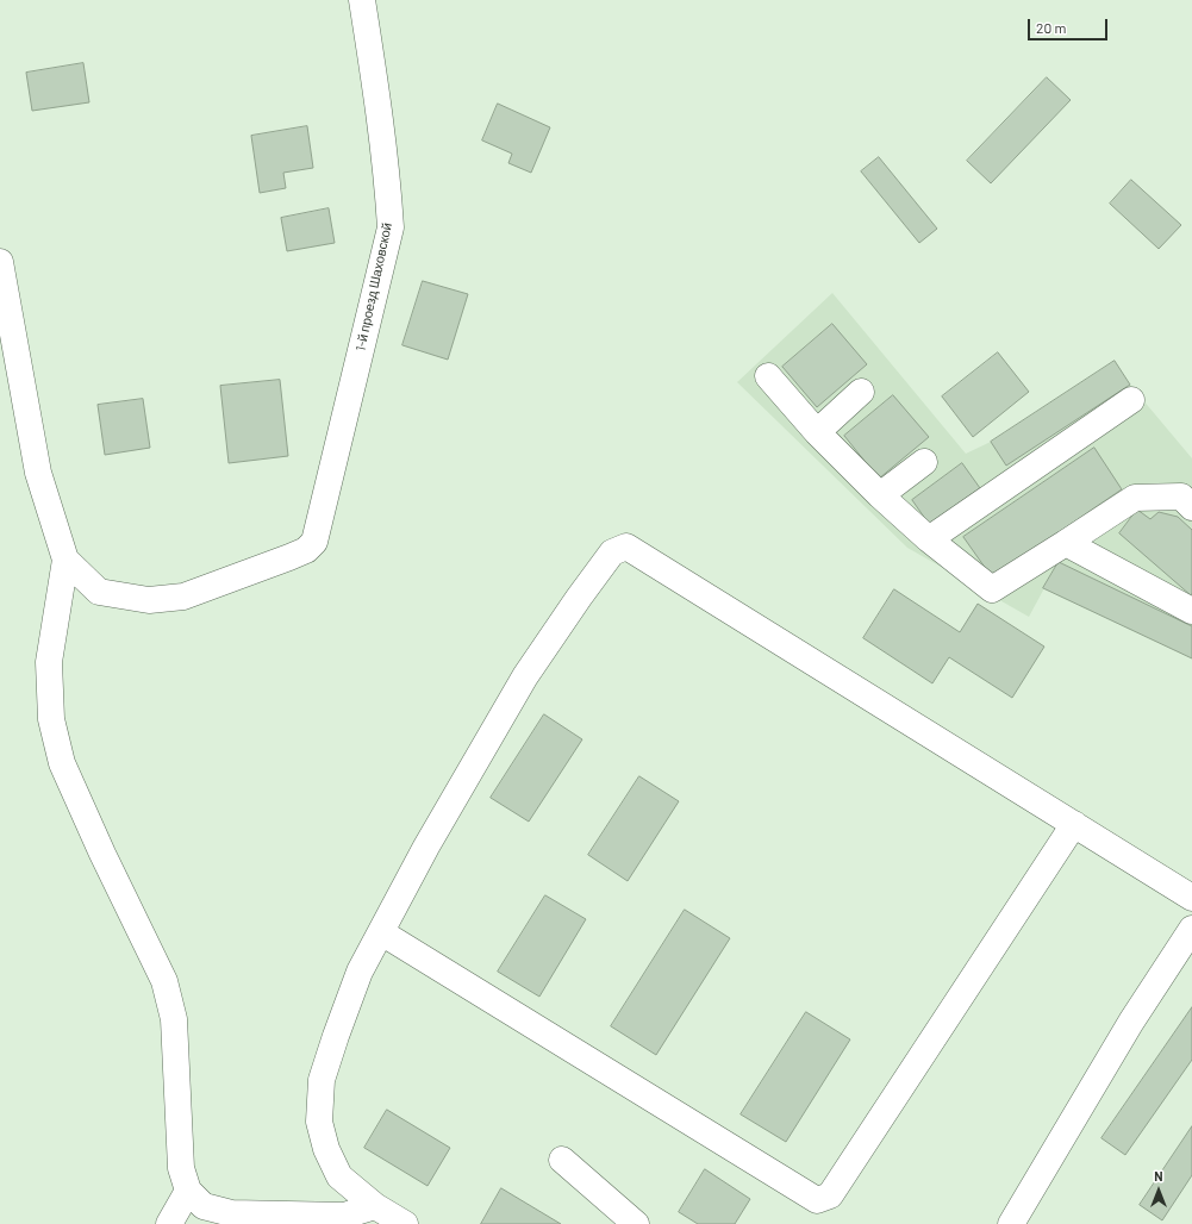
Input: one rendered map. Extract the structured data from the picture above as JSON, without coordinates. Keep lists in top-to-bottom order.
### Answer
{
  "streets": {
    "street": ["1-й проезд Шаховской"]
  },
  "scale_bar": "20 m",
  "north": "top"
}
